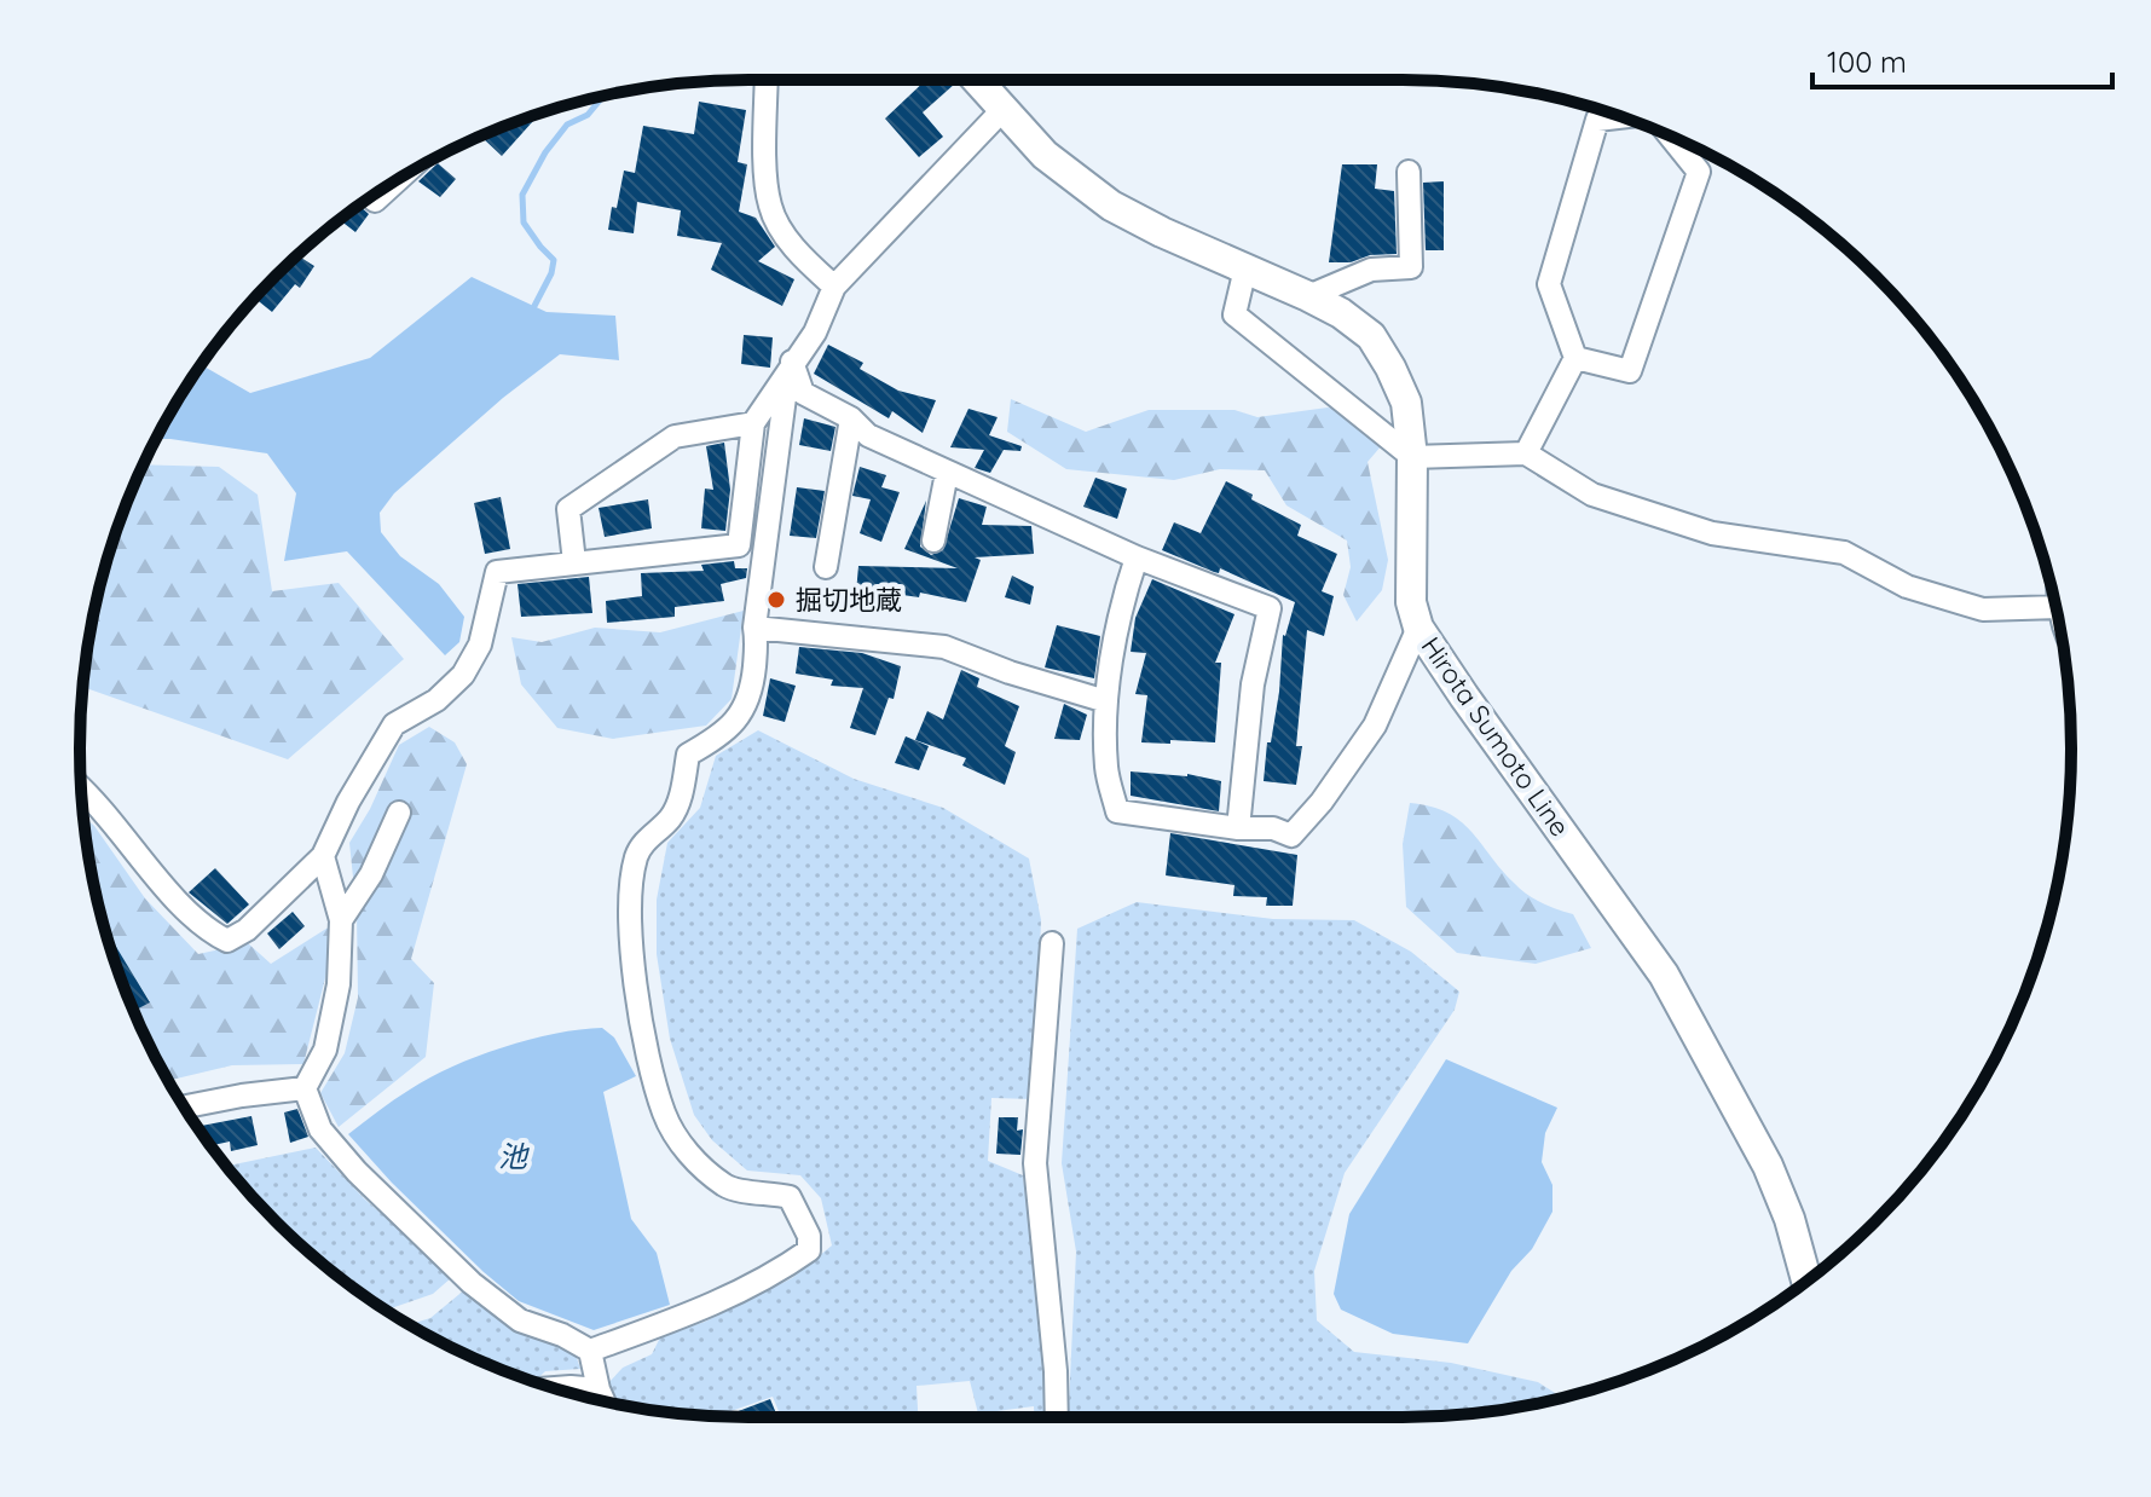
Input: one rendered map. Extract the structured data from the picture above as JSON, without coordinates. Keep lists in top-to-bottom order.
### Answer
{
  "streets": {
    "main road": ["Hirota Sumoto Line"]
  },
  "water": ["池"],
  "places": ["掘切地蔵"],
  "scale_bar": "100 m"
}
